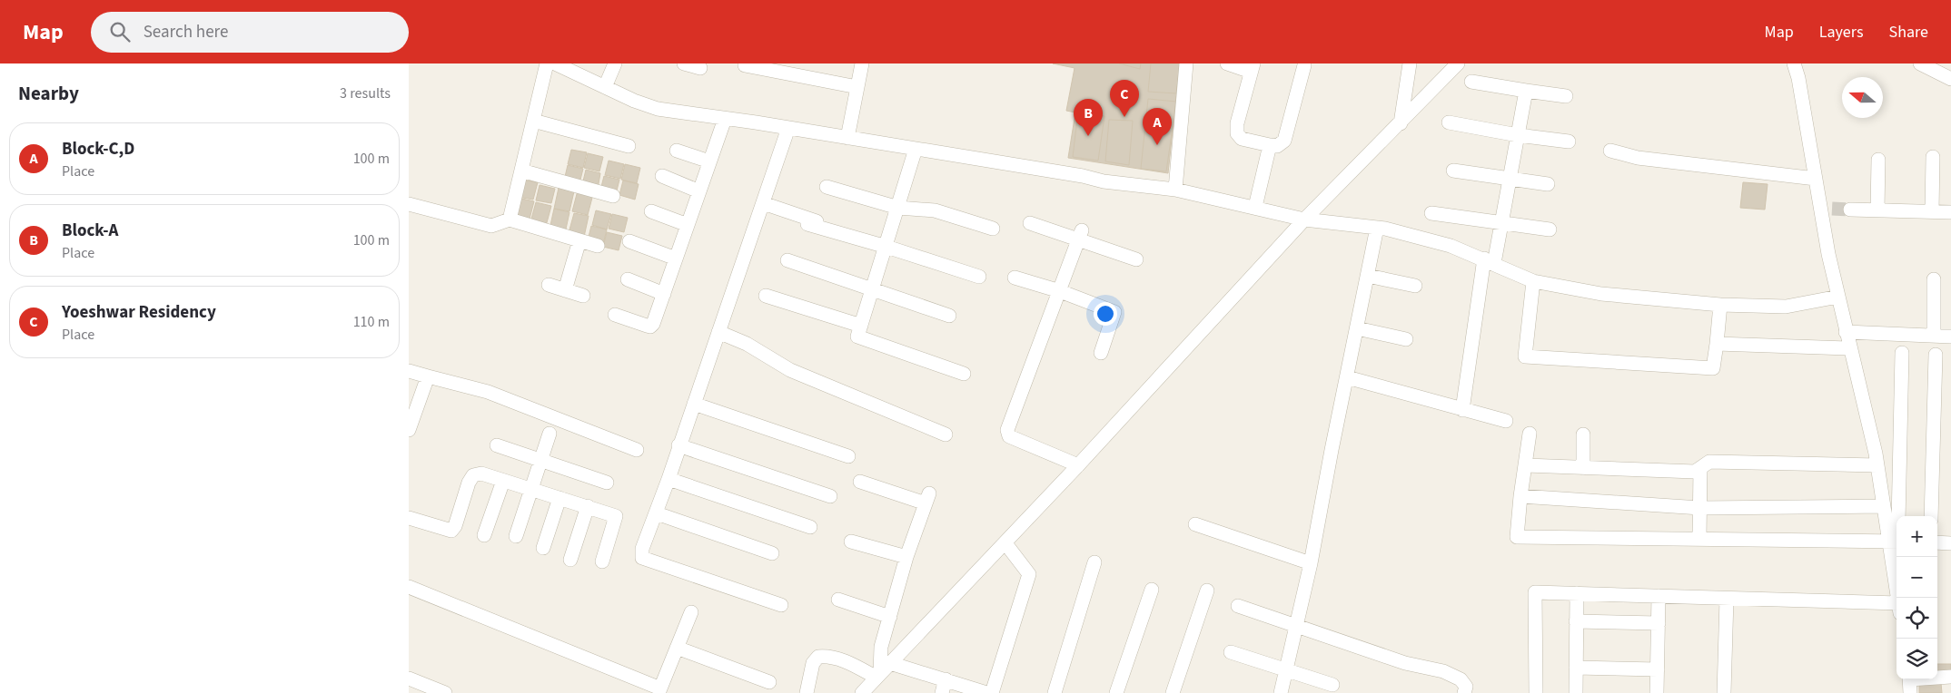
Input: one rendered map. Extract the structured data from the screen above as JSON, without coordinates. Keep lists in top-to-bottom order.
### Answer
{
  "north": "left",
  "page": {
    "header": "Map",
    "search": "Search here",
    "nav": ["Map", "Layers", "Share"],
    "heading": ["Nearby", "3 results"],
    "pins": ["C", "B", "A"],
    "list": [
      {
        "mark": "A",
        "name": "Block-C,D",
        "note": "Place",
        "value": "100 m"
      },
      {
        "mark": "B",
        "name": "Block-A",
        "note": "Place",
        "value": "100 m"
      },
      {
        "mark": "C",
        "name": "Yoeshwar Residency",
        "note": "Place",
        "value": "110 m"
      }
    ],
    "map_buttons": ["+", "−"]
  }
}
